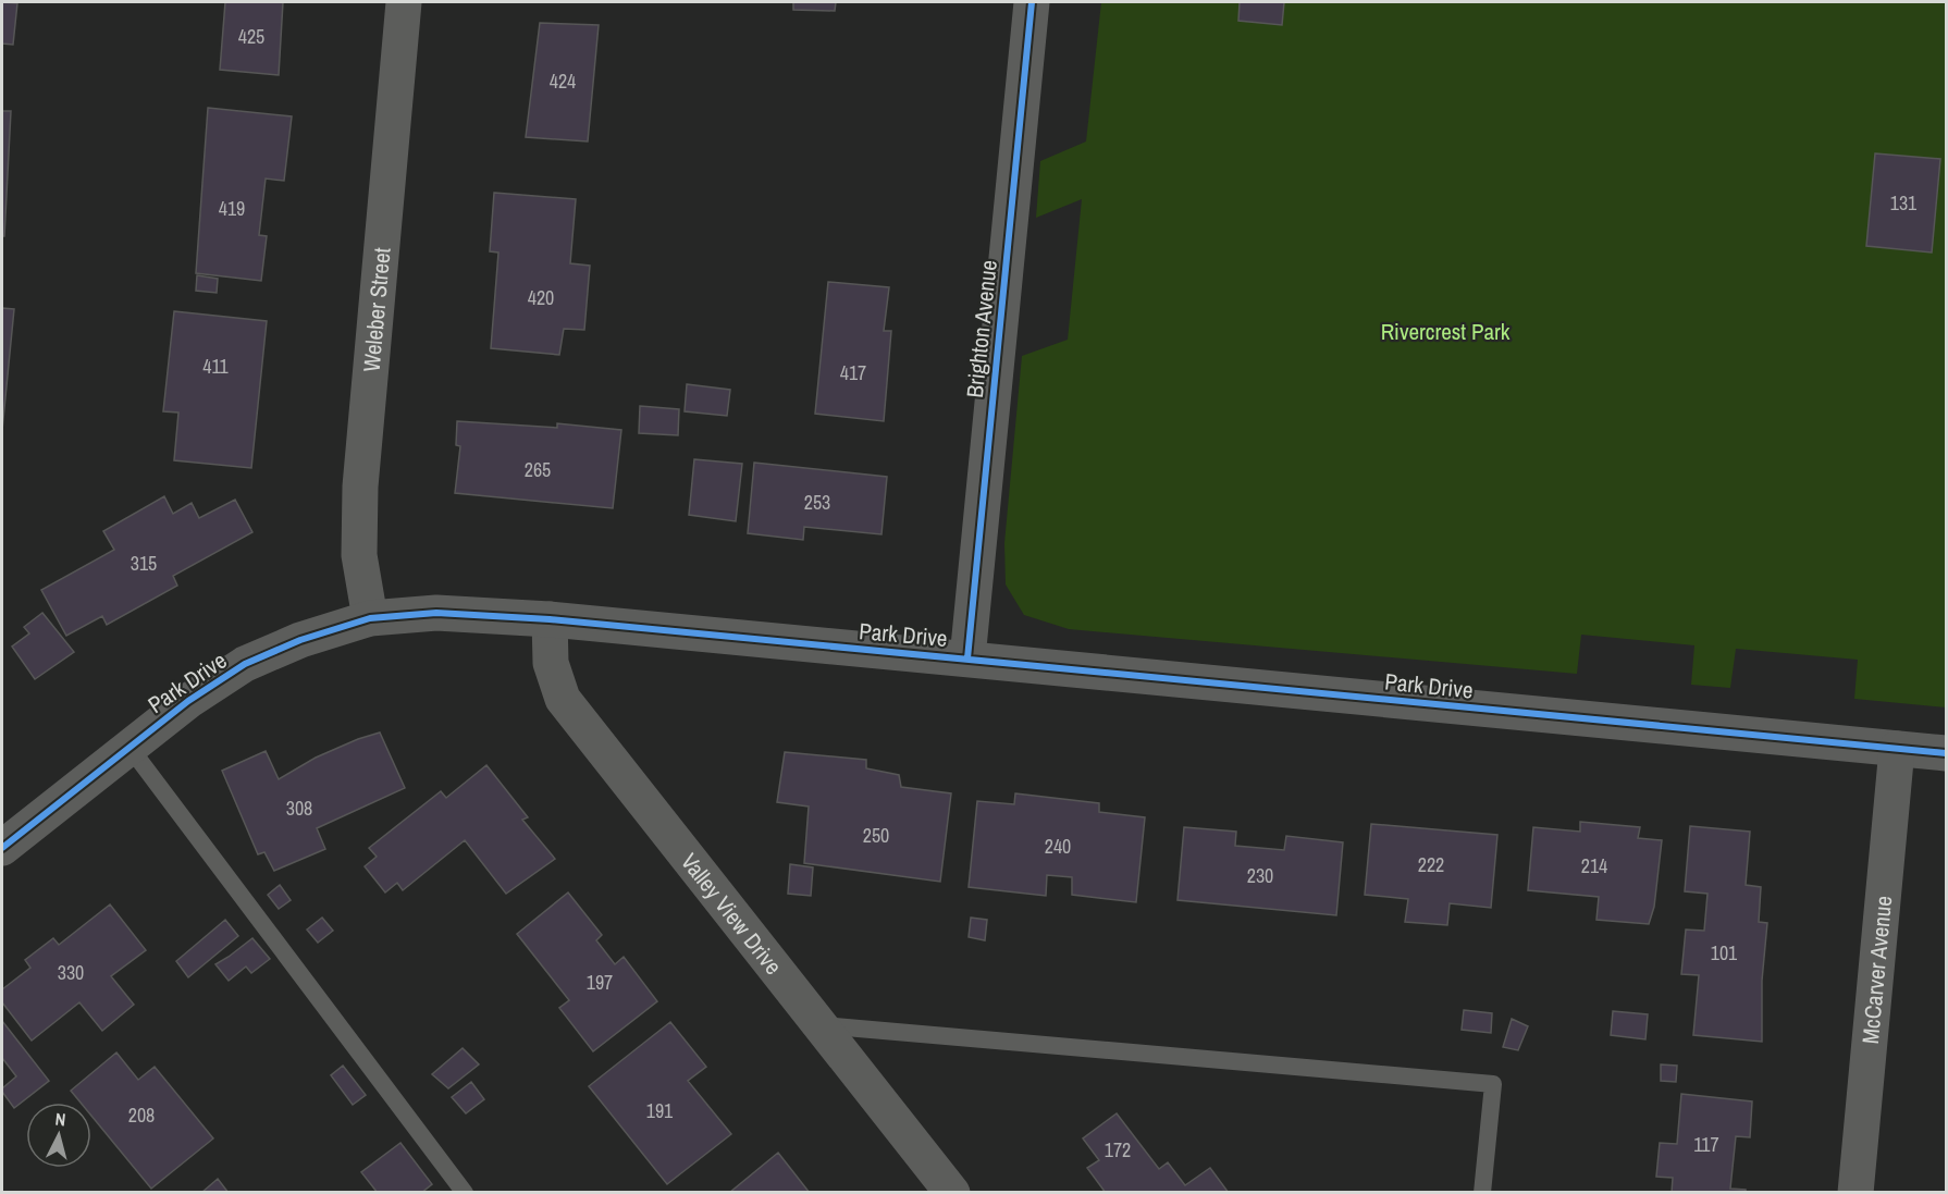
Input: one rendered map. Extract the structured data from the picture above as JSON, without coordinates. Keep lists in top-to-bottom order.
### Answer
{
  "streets": {
    "street": [
      "Weleber Street",
      "Brighton Avenue",
      "Park Drive",
      "Valley View Drive",
      "McCarver Avenue"
    ]
  },
  "crossings": [
    ["Weleber Street", "Park Drive"],
    ["Brighton Avenue", "Park Drive"],
    ["Park Drive", "Valley View Drive"],
    ["Park Drive", "McCarver Avenue"]
  ],
  "parks": ["Rivercrest Park"],
  "house_numbers": [
    "425",
    "424",
    "131",
    "419",
    "420",
    "411",
    "417",
    "265",
    "253",
    "315",
    "308",
    "250",
    "240",
    "222",
    "214",
    "230",
    "101",
    "330",
    "197",
    "191",
    "208",
    "117",
    "172"
  ],
  "north": "top"
}
